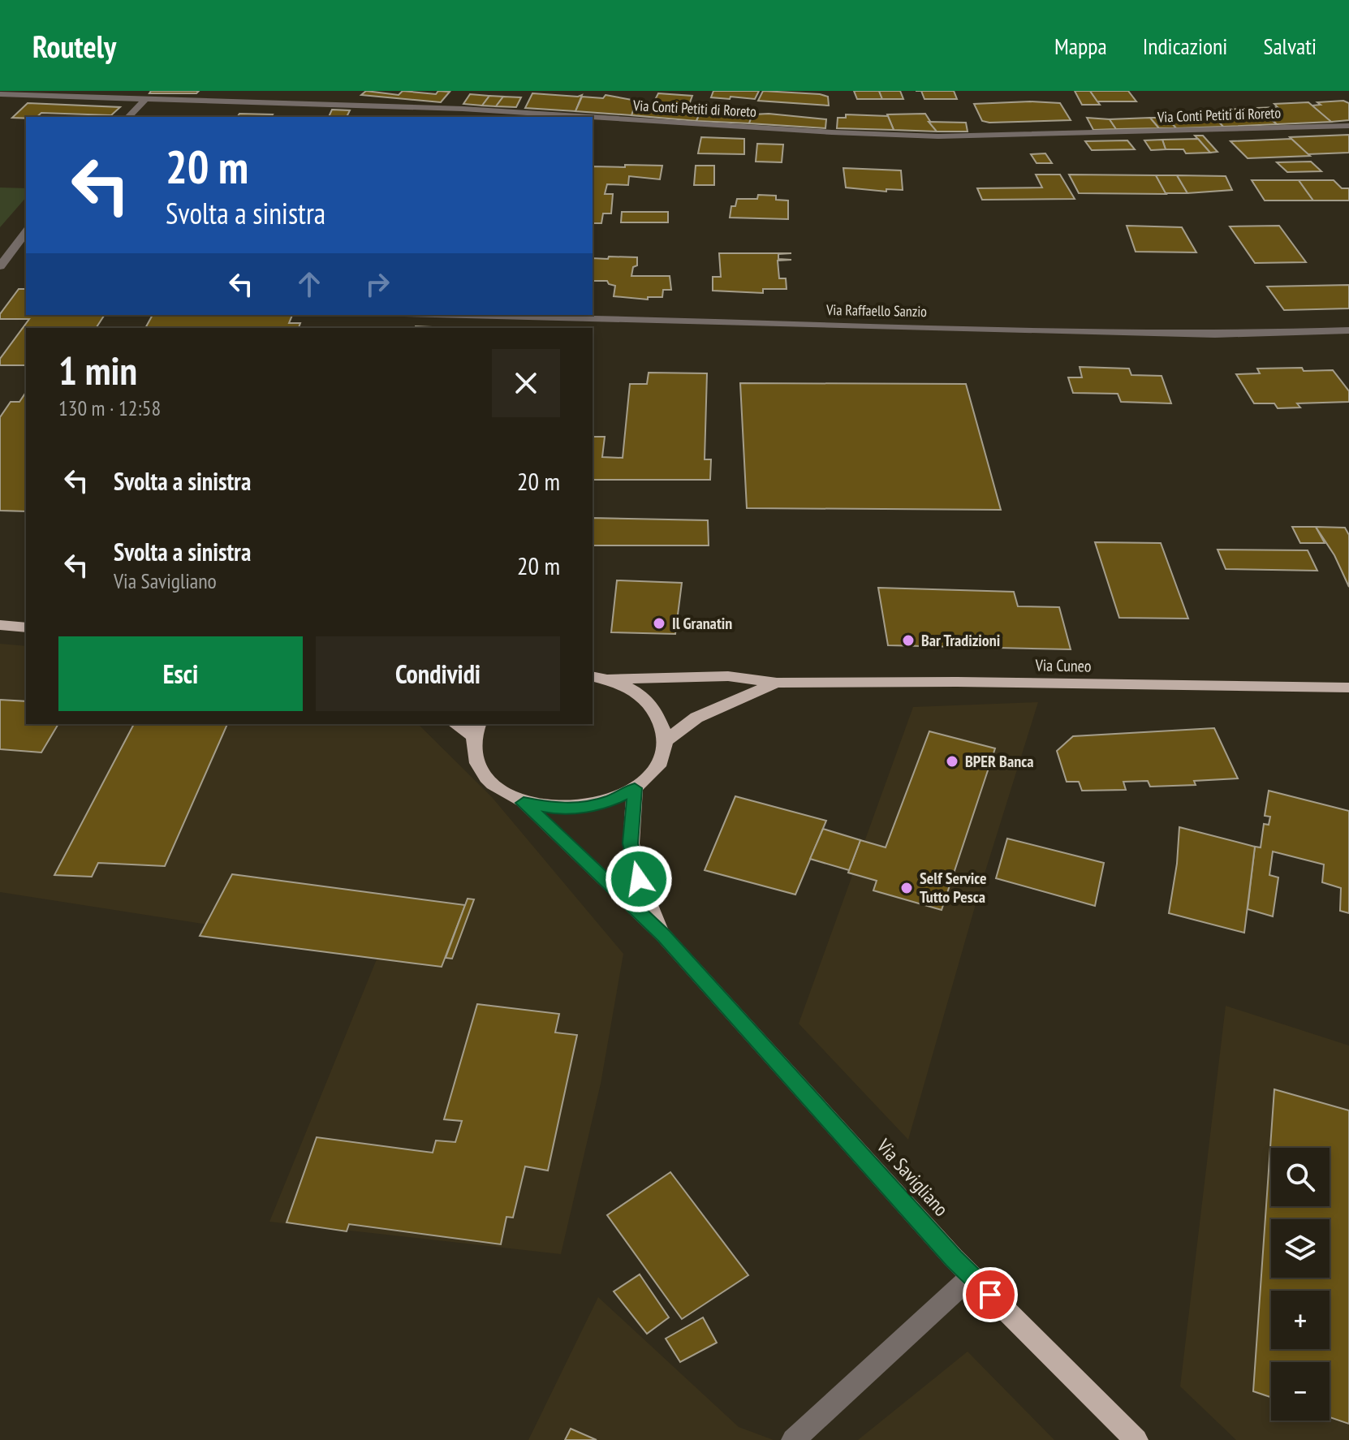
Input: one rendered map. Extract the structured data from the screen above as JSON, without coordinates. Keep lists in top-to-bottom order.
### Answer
{
  "streets": {
    "main road": ["Via Cuneo", "Via Savigliano"],
    "street": ["Via Conti Petiti di Roreto", "Via Raffaello Sanzio"]
  },
  "places": [
    "Il Granatin",
    "Bar Tradizioni",
    "BPER Banca",
    "Self Service Tutto Pesca"
  ],
  "page": {
    "header": "Routely",
    "nav": ["Mappa", "Indicazioni", "Salvati"],
    "turn": ["20 m", "Svolta a sinistra"],
    "heading": ["1 min", "130 m · 12:58"],
    "list": [
      {
        "name": "Svolta a sinistra",
        "value": "20 m"
      },
      {
        "name": "Svolta a sinistra",
        "note": "Via Savigliano",
        "value": "20 m"
      }
    ],
    "buttons": ["Esci", "Condividi"],
    "map_buttons": ["+", "−"]
  }
}
